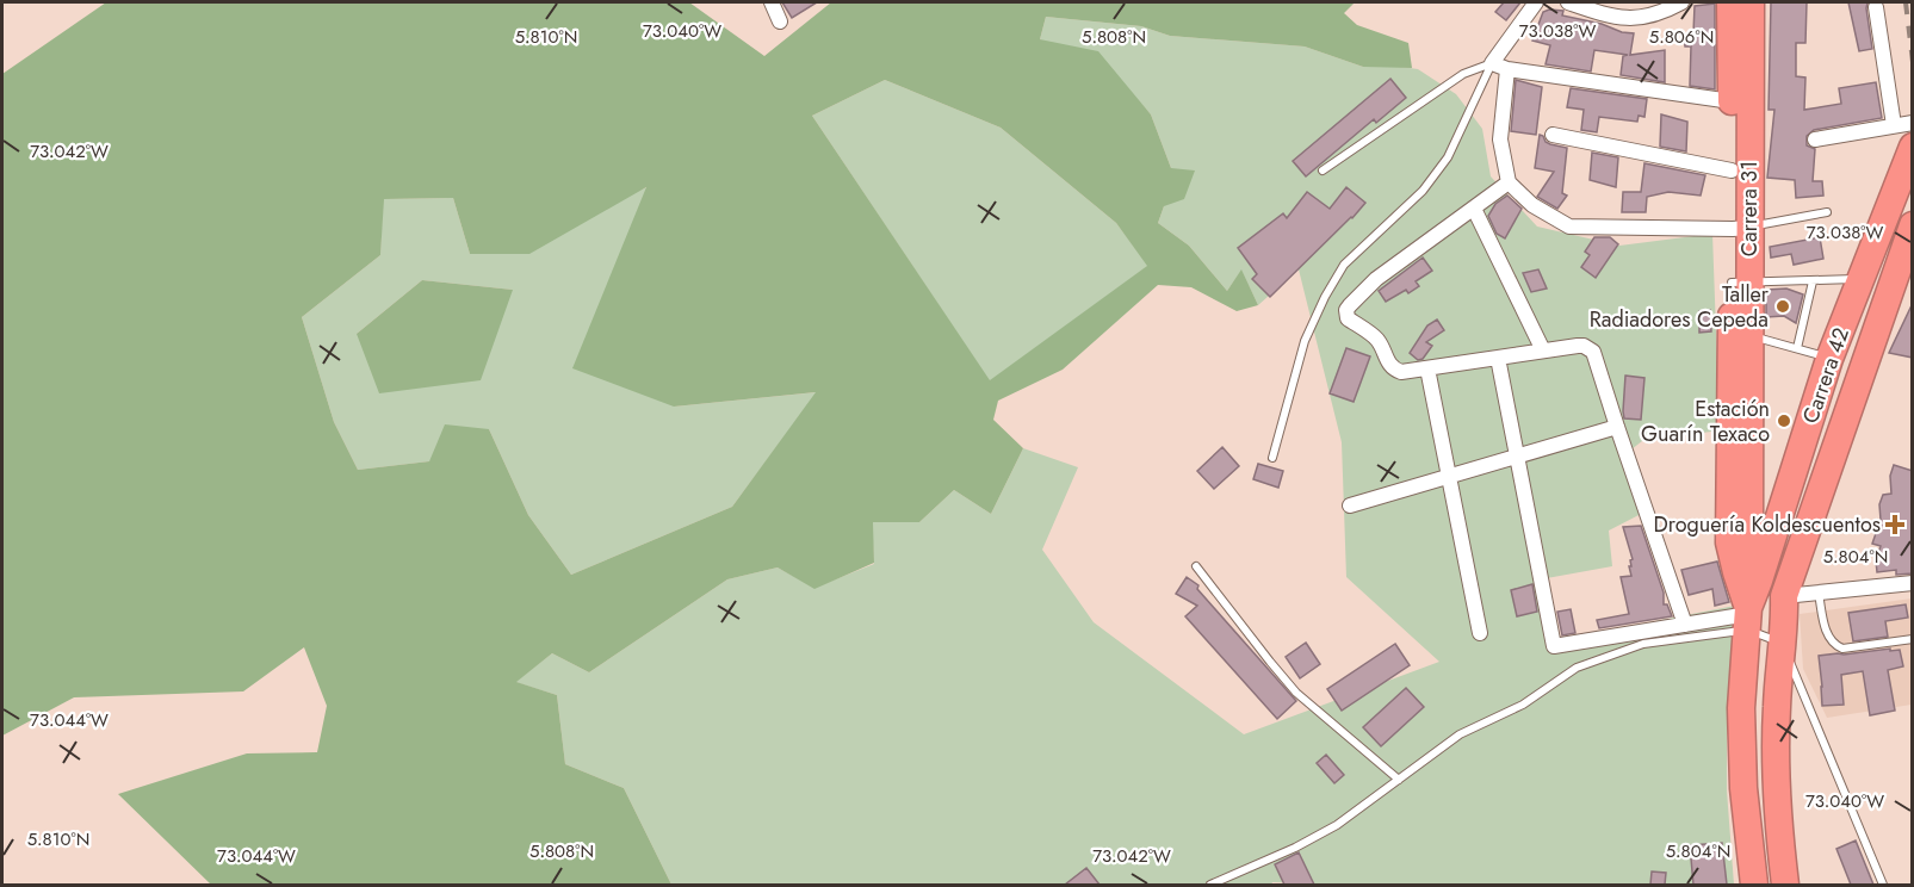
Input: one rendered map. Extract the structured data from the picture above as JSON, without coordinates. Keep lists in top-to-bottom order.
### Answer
{
  "streets": {
    "highway": ["Carrera 31", "Carrera 42"]
  },
  "crossings": [
    ["Carrera 31", "Carrera 42"]
  ],
  "places": {
    "other": ["Taller Radiadores Cepeda", "Estación Guarín Texaco"],
    "health": ["Droguería Koldescuentos"]
  },
  "coordinates": [
    "73.040°W",
    "73.038°W",
    "5.808°N",
    "5.806°N",
    "5.810°N",
    "73.042°W",
    "5.804°N",
    "73.044°W"
  ]
}
